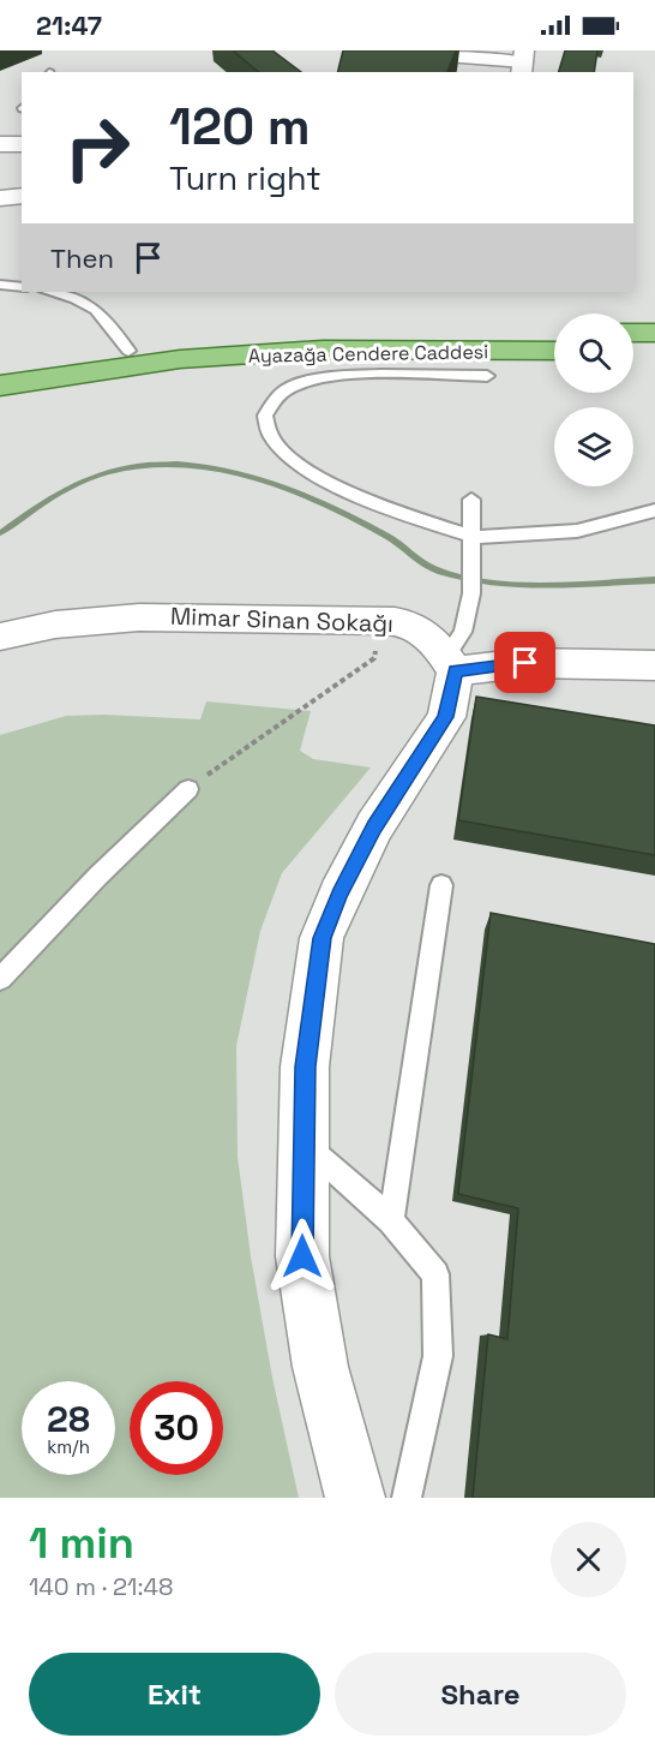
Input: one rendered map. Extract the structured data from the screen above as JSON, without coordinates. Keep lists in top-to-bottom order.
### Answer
{
  "streets": {
    "main road": ["Ayazağa Cendere Caddesi"],
    "street": ["Mimar Sinan Sokağı"]
  },
  "page": {
    "status": "21:47",
    "turn": ["120 m", "Turn right"],
    "then": "Then",
    "speed": "28 km/h",
    "limit": "30",
    "heading": ["1 min", "140 m · 21:48"],
    "buttons": ["Exit", "Share"]
  }
}
